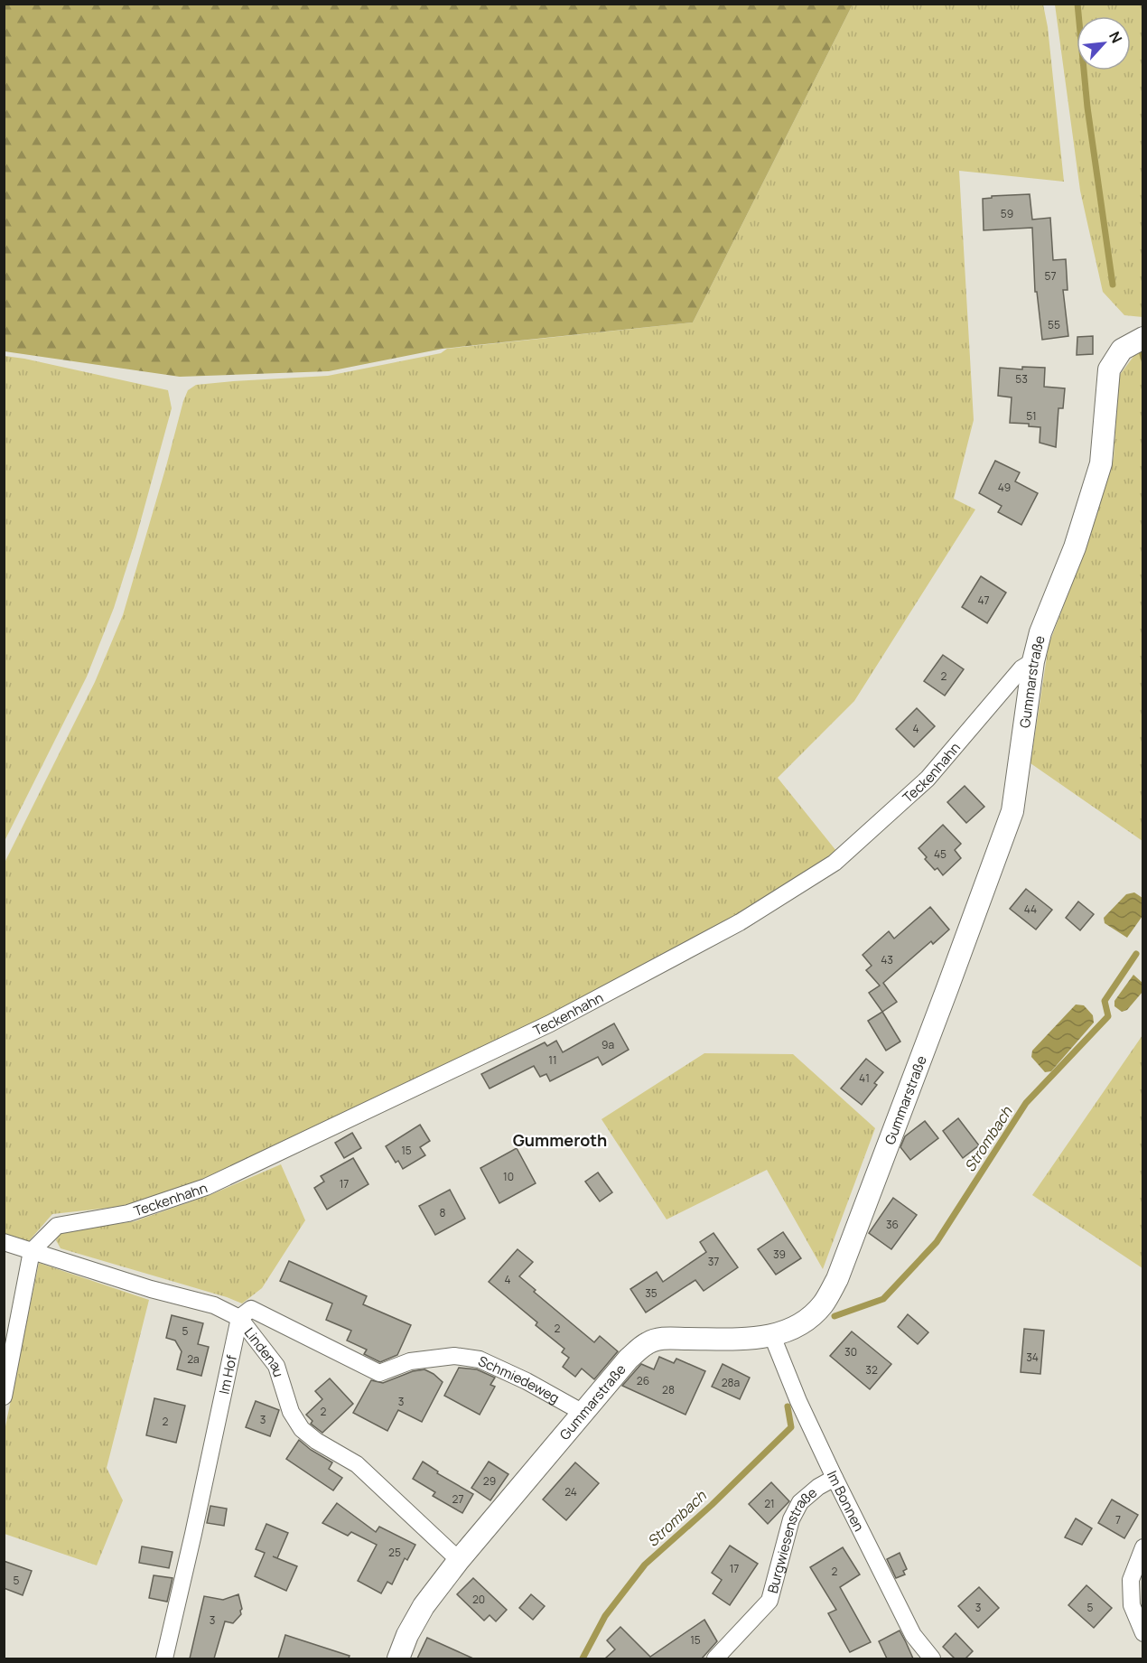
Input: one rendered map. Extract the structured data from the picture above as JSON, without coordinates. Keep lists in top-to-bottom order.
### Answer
{
  "streets": {
    "street": [
      "Gummarstraße",
      "Teckenhahn",
      "Lindenau",
      "Im Hof",
      "Schmiedeweg",
      "Im Bonnen",
      "Burgwiesenstraße"
    ]
  },
  "crossings": [
    ["Gummarstraße", "Teckenhahn"],
    ["Gummarstraße", "Lindenau"],
    ["Gummarstraße", "Schmiedeweg"],
    ["Gummarstraße", "Im Bonnen"],
    ["Teckenhahn", "Lindenau"],
    ["Lindenau", "Im Hof"],
    ["Lindenau", "Schmiedeweg"],
    ["Im Hof", "Schmiedeweg"],
    ["Im Bonnen", "Burgwiesenstraße"]
  ],
  "districts": ["Gummeroth"],
  "water": ["Strombach"],
  "house_numbers": [
    "59",
    "57",
    "55",
    "53",
    "51",
    "49",
    "47",
    "2",
    "4",
    "45",
    "44",
    "43",
    "9a",
    "11",
    "41",
    "15",
    "10",
    "17",
    "8",
    "36",
    "39",
    "37",
    "4",
    "35",
    "2",
    "5",
    "30",
    "34",
    "2a",
    "32",
    "26",
    "28a",
    "28",
    "3",
    "2",
    "3",
    "2",
    "29",
    "24",
    "27",
    "21",
    "7",
    "25",
    "17",
    "2",
    "5",
    "20",
    "3",
    "5",
    "3",
    "15"
  ],
  "north": "top right"
}
